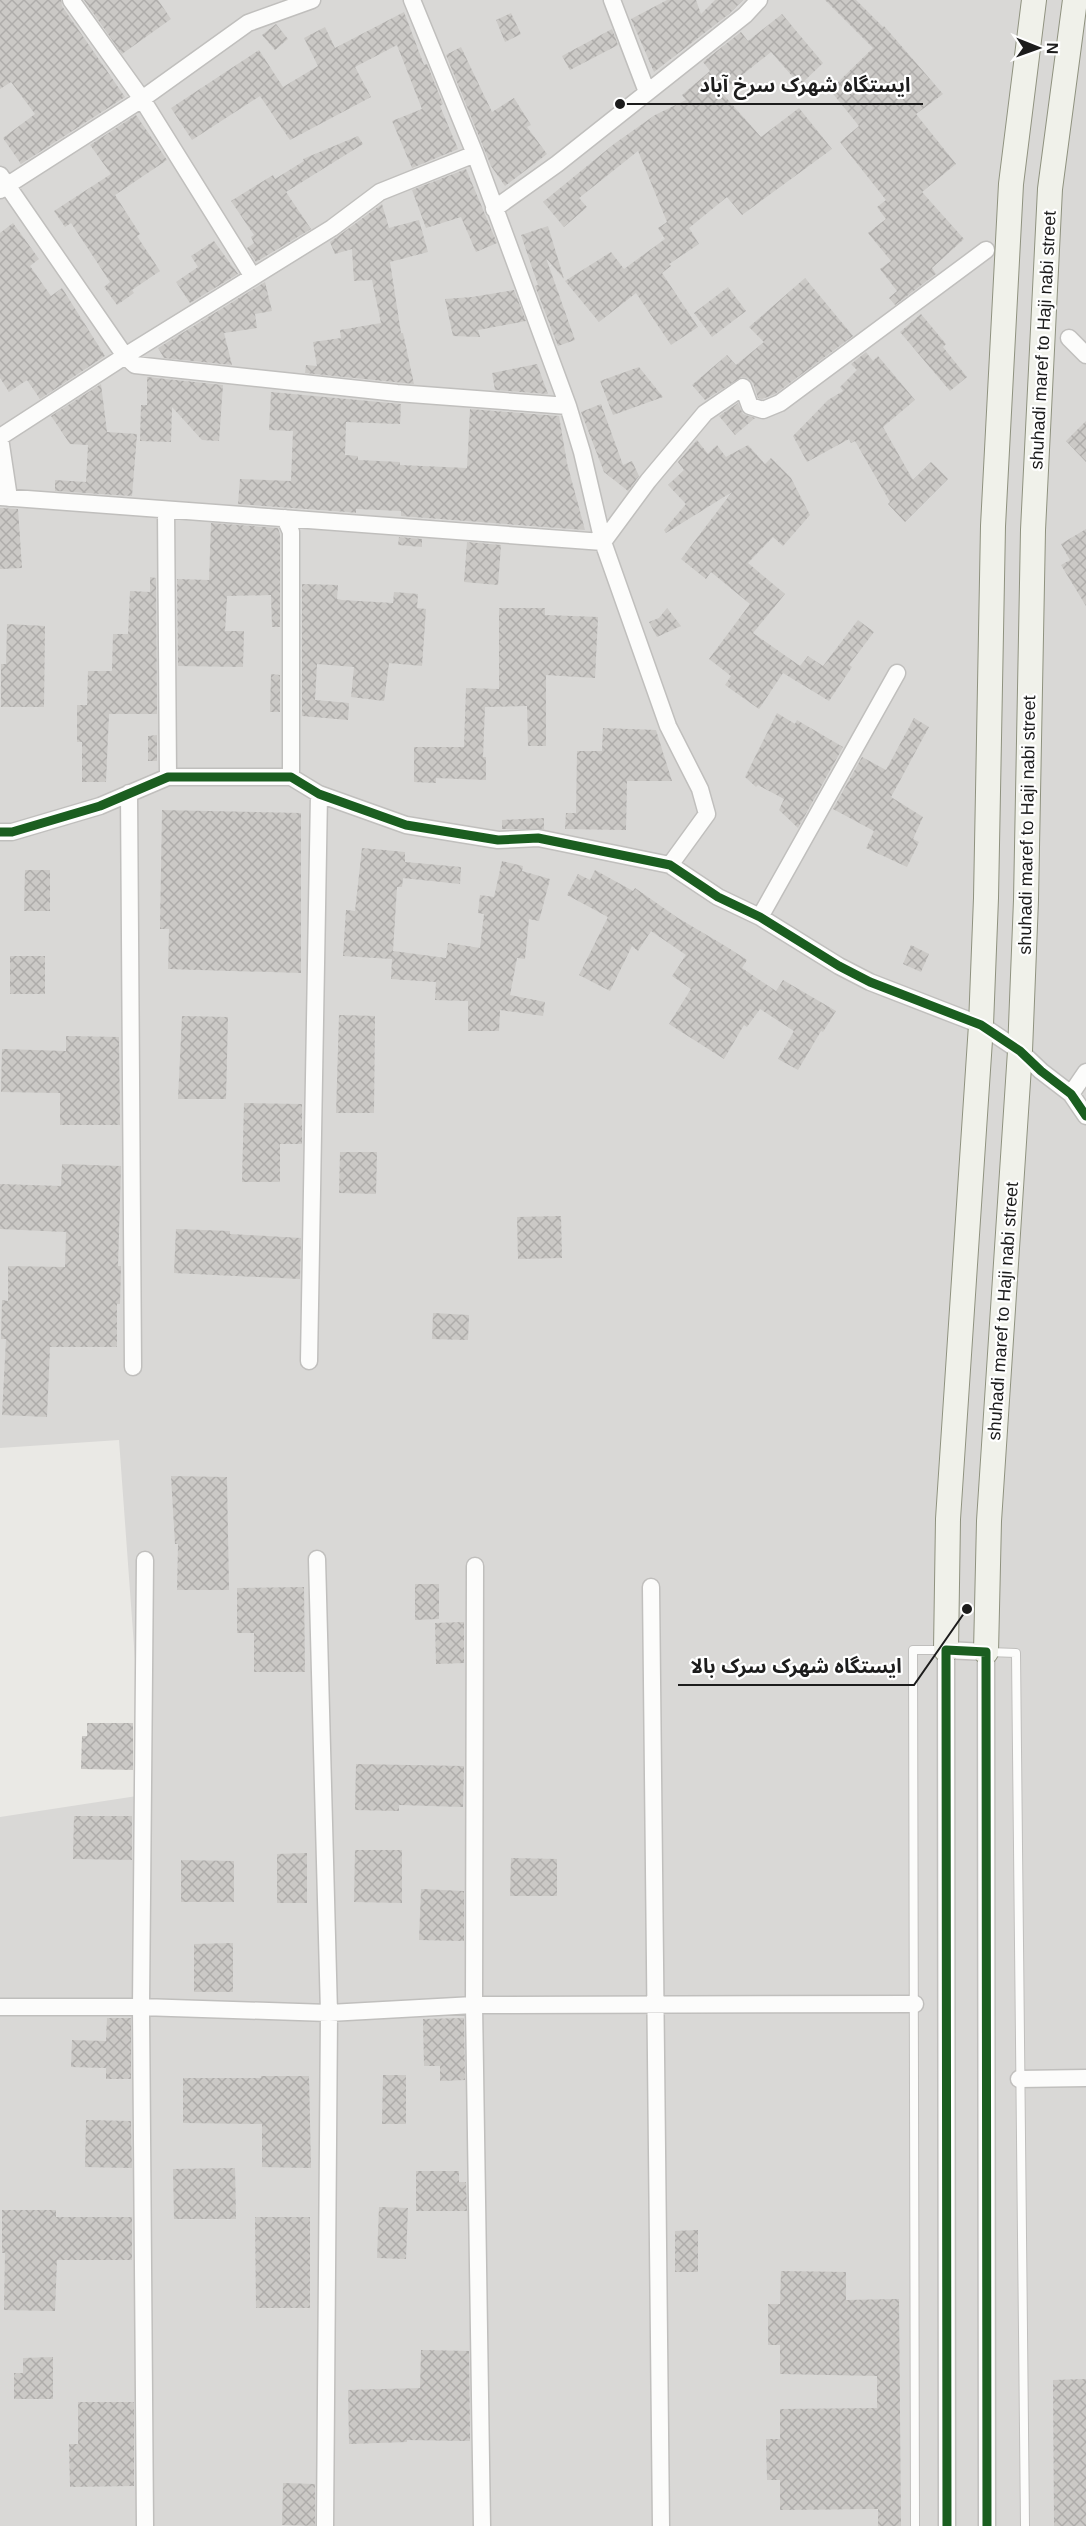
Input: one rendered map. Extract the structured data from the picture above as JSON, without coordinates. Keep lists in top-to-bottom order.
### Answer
{
  "streets": {
    "main road": ["shuhadi maref to Haji nabi street"]
  },
  "places": ["ایستگاه شهرک سرخ آباد", "ایستگاه شهرک سرک بالا"],
  "north": "right"
}
